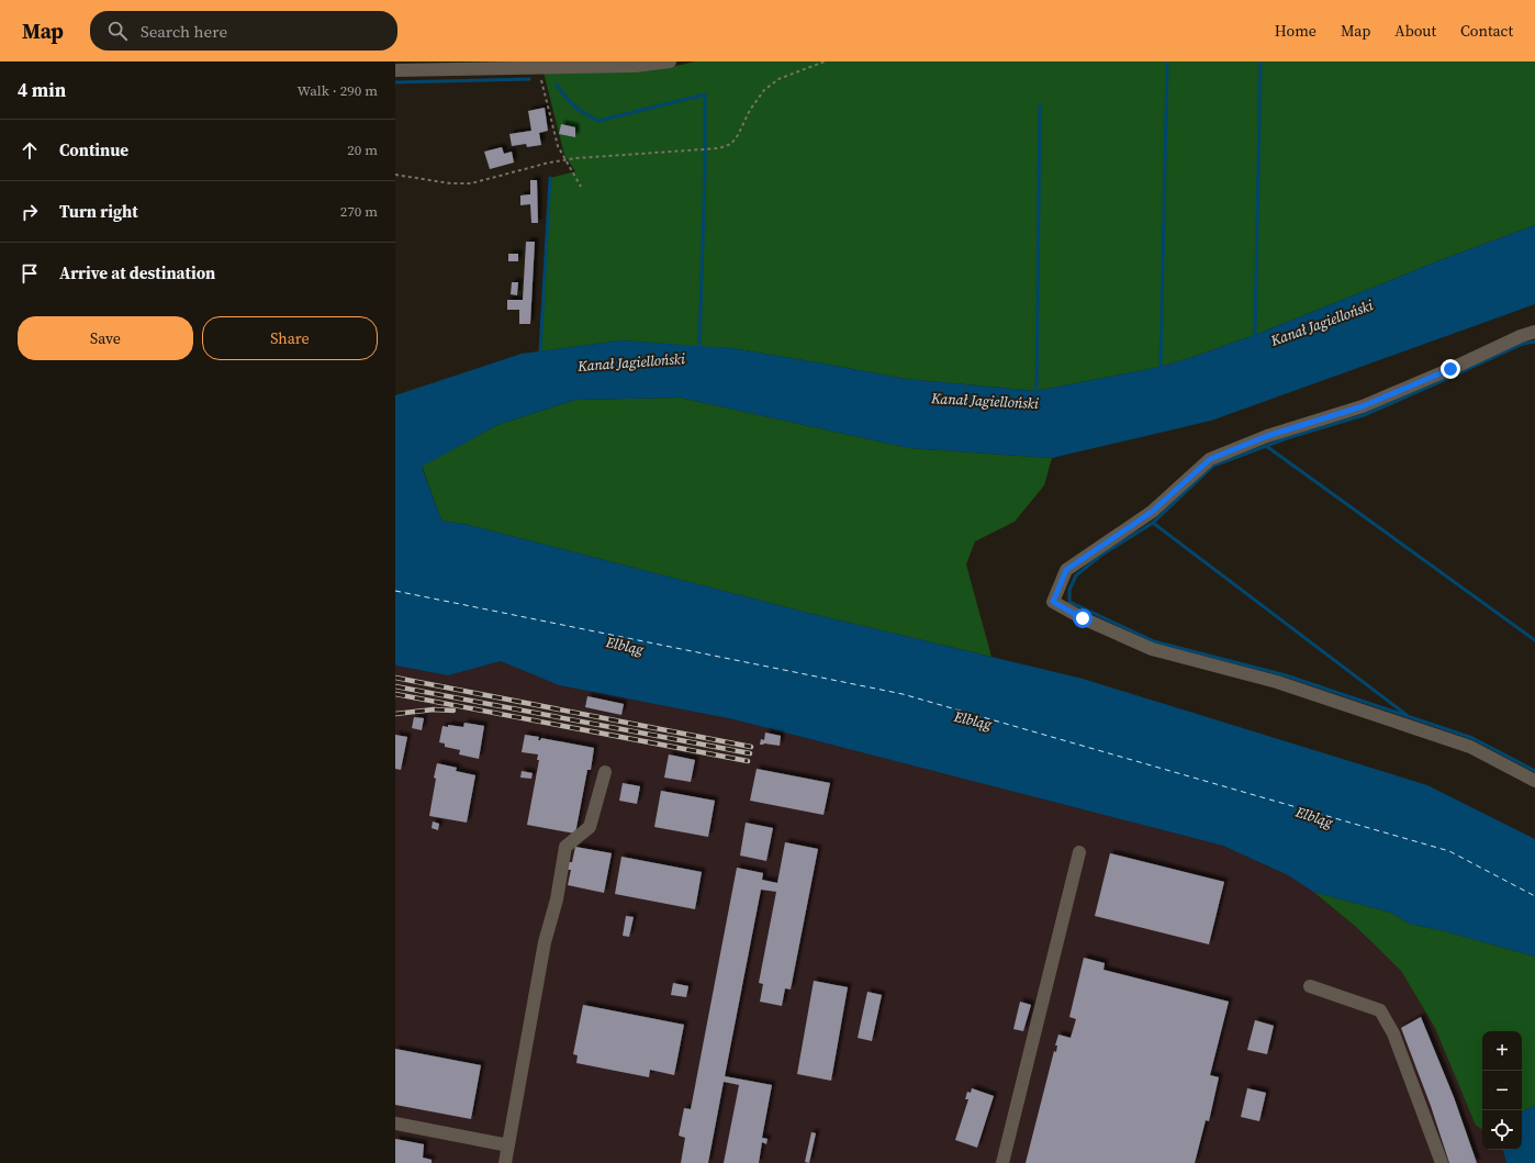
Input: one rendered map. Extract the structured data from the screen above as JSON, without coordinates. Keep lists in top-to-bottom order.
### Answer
{
  "water": ["Kanał Jagielloński", "Elbląg"],
  "page": {
    "header": "Map",
    "search": "Search here",
    "nav": [
      "Home",
      "Map",
      "About",
      "Contact"
    ],
    "heading": ["4 min", "Walk · 290 m"],
    "list": [
      ["Continue", "20 m"],
      ["Turn right", "270 m"],
      "Arrive at destination"
    ],
    "buttons": ["Save", "Share"],
    "map_buttons": ["+", "−"]
  }
}
